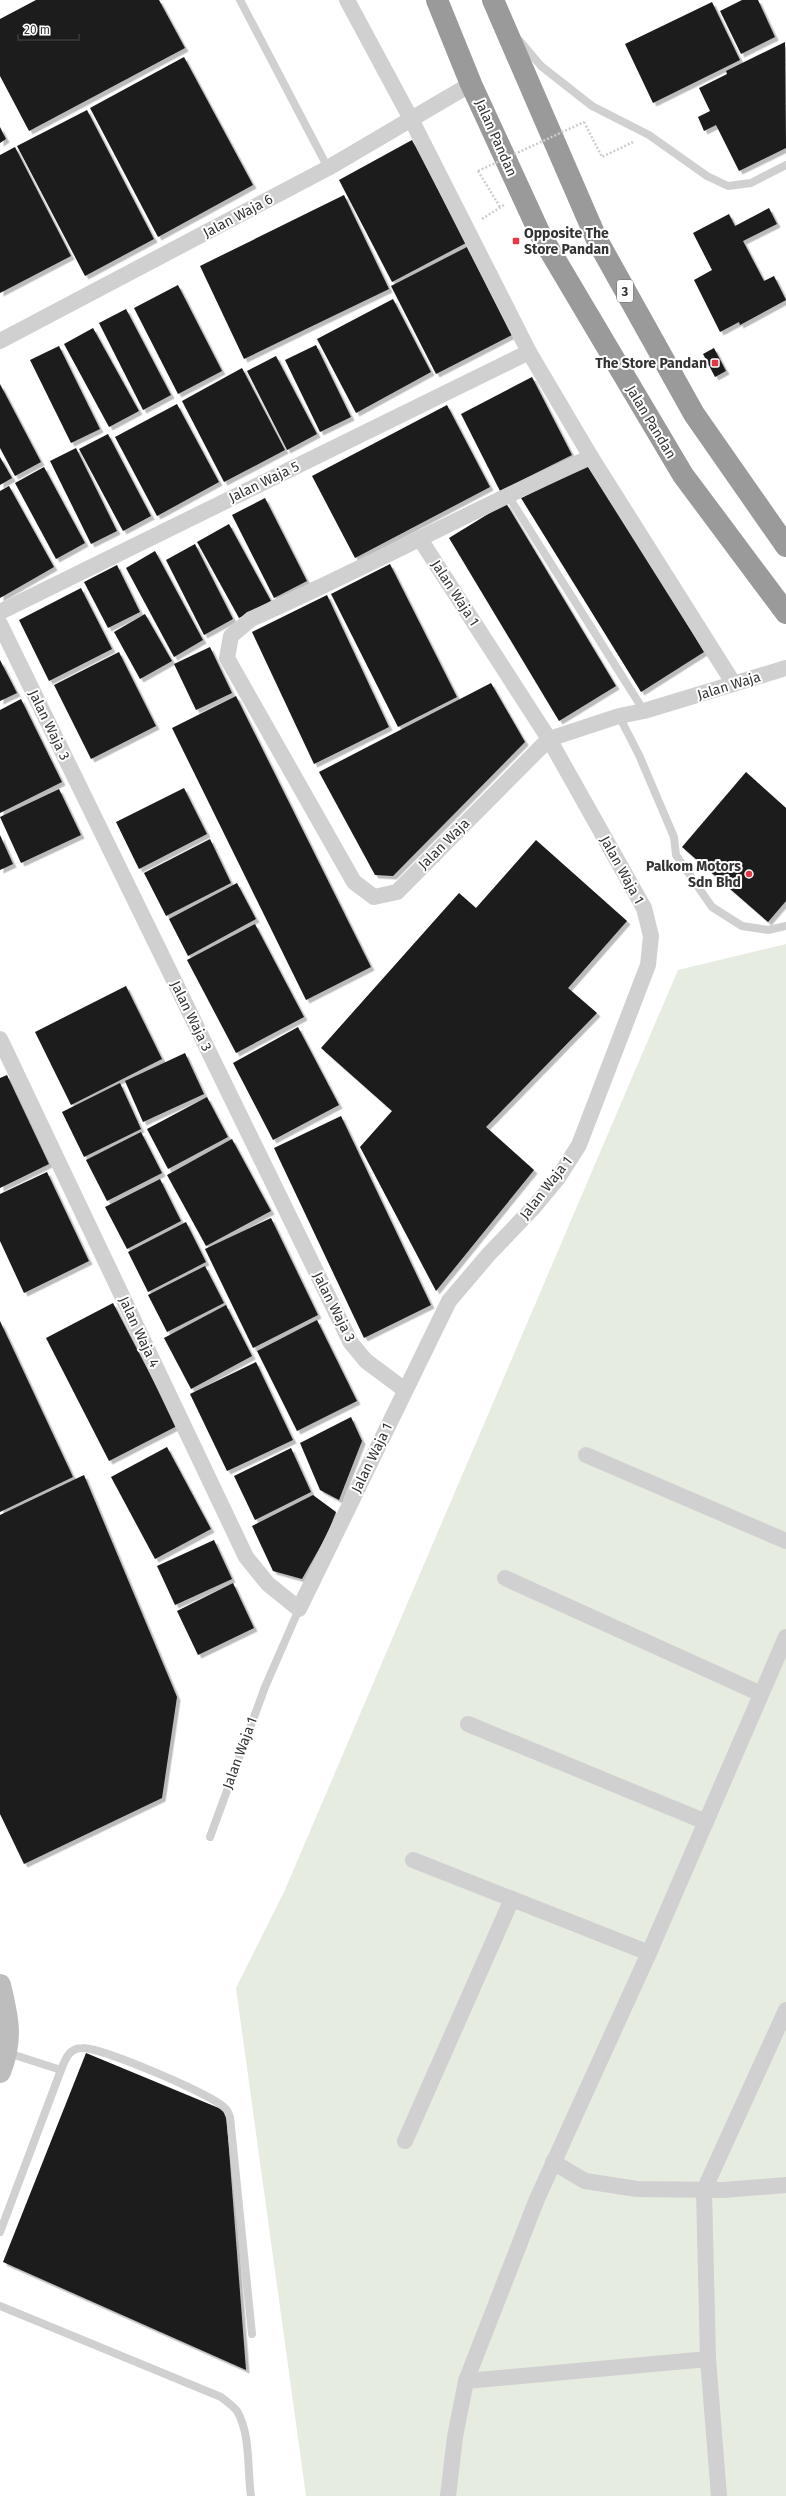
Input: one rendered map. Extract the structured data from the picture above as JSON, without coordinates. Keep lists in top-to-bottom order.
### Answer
{
  "streets": {
    "highway": ["Jalan Pandan", "3"],
    "street": [
      "Jalan Waja 6",
      "Jalan Waja 5",
      "Jalan Waja 1",
      "Jalan Waja",
      "Jalan Waja 3",
      "Jalan Waja 4"
    ]
  },
  "crossings": [
    ["Jalan Pandan", "Jalan Waja 6"],
    ["Jalan Waja 1", "Jalan Waja"],
    ["Jalan Waja 1", "Jalan Waja 3"],
    ["Jalan Waja 1", "Jalan Waja 4"]
  ],
  "places": {
    "transit": ["Opposite The Store Pandan", "The Store Pandan"],
    "other": ["Palkom Motors Sdn Bhd"]
  },
  "scale_bar": "20 m"
}
